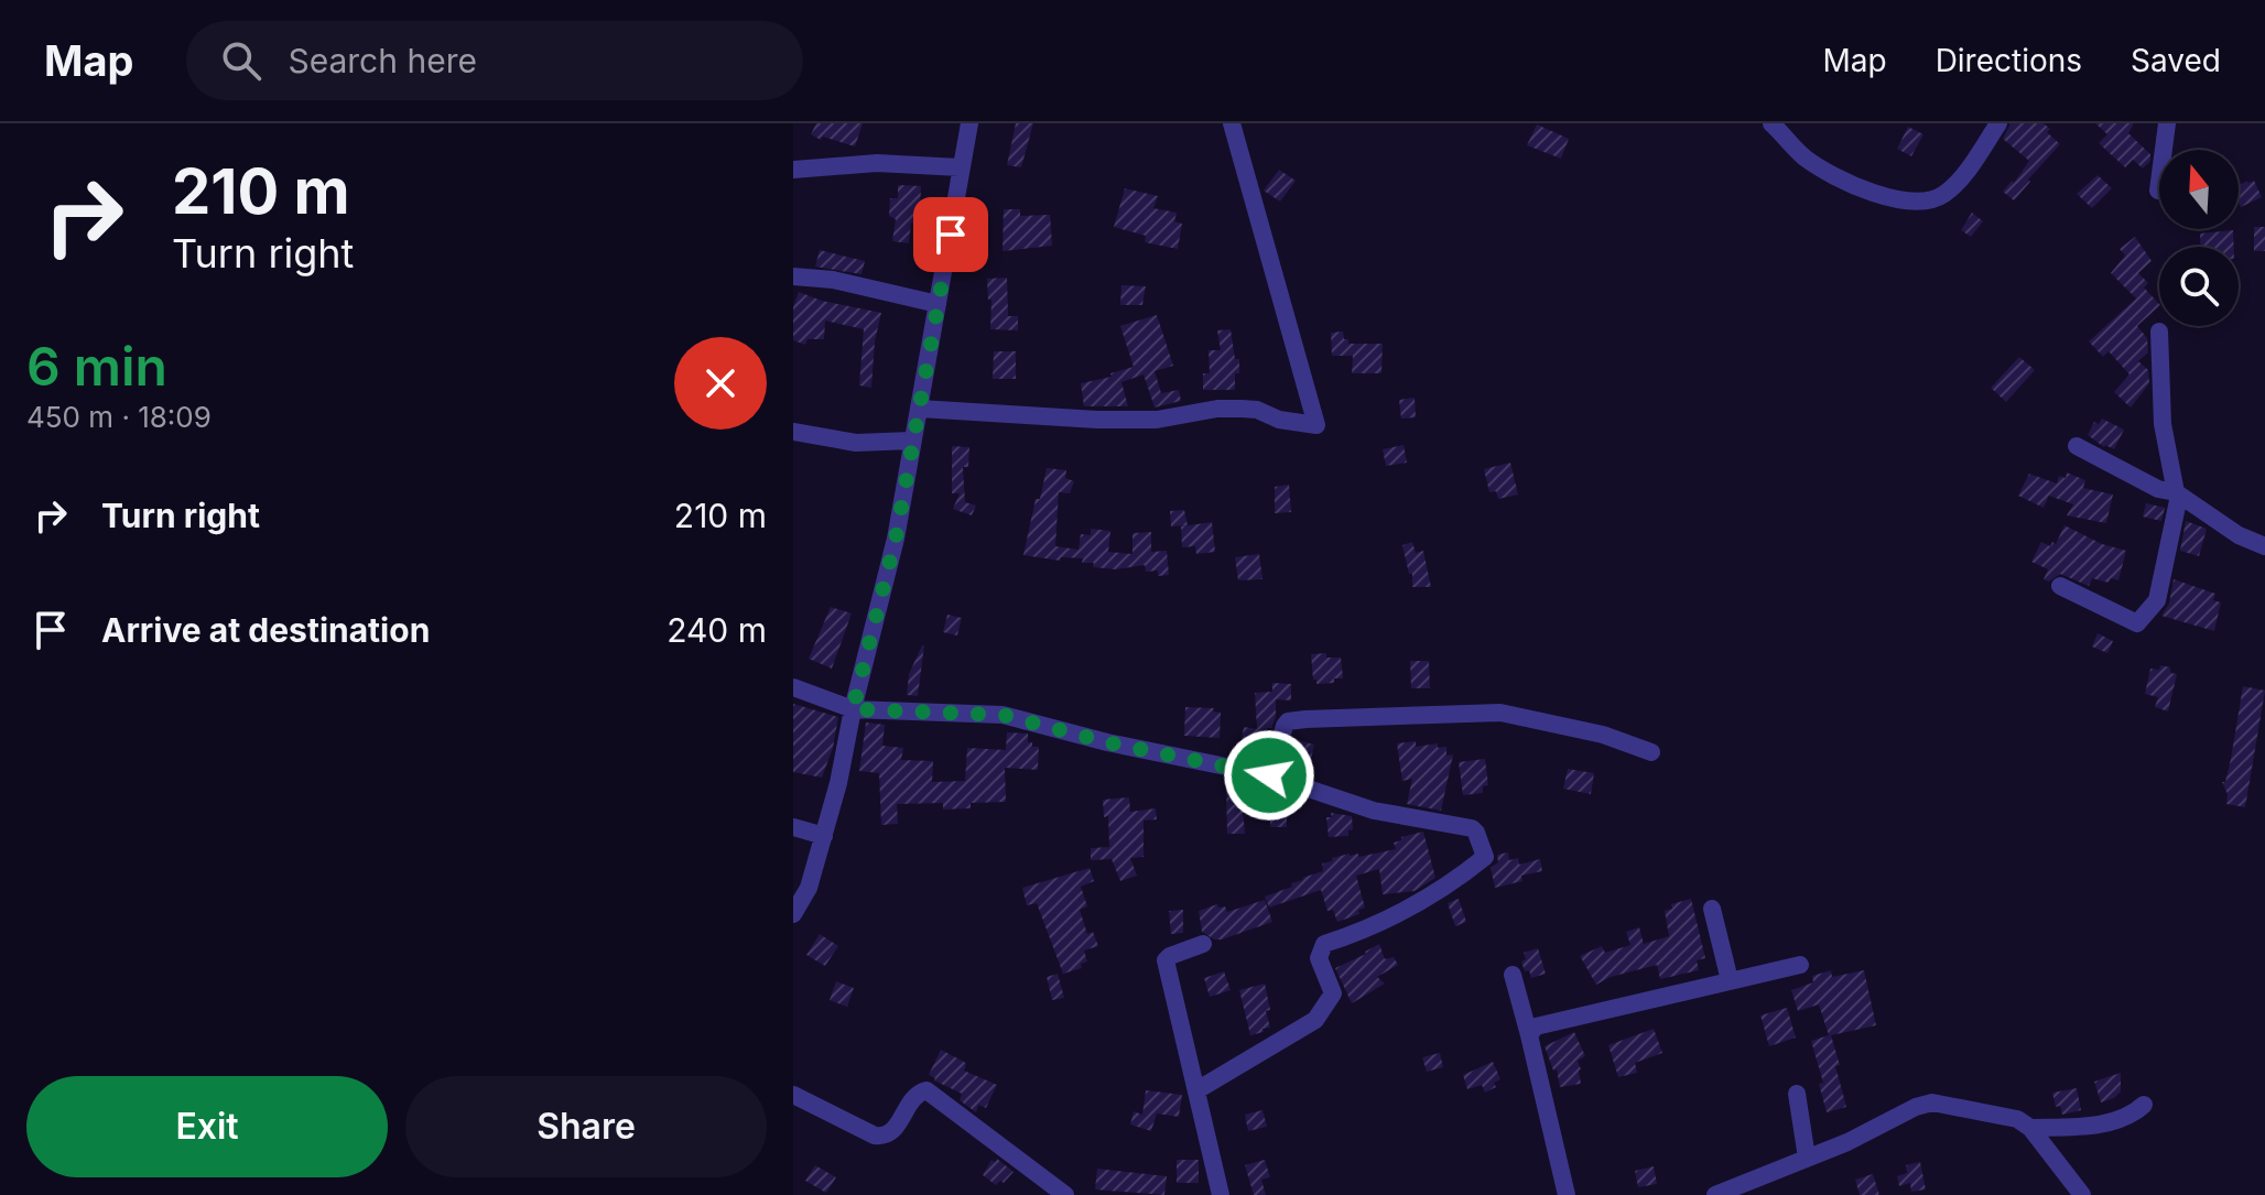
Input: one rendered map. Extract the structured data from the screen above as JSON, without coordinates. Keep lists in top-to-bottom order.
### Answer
{
  "north": "top",
  "page": {
    "header": "Map",
    "search": "Search here",
    "nav": ["Map", "Directions", "Saved"],
    "turn": ["210 m", "Turn right"],
    "heading": ["6 min", "450 m · 18:09"],
    "list": [
      {
        "name": "Turn right",
        "value": "210 m"
      },
      {
        "name": "Arrive at destination",
        "value": "240 m"
      }
    ],
    "buttons": ["Exit", "Share"]
  }
}
